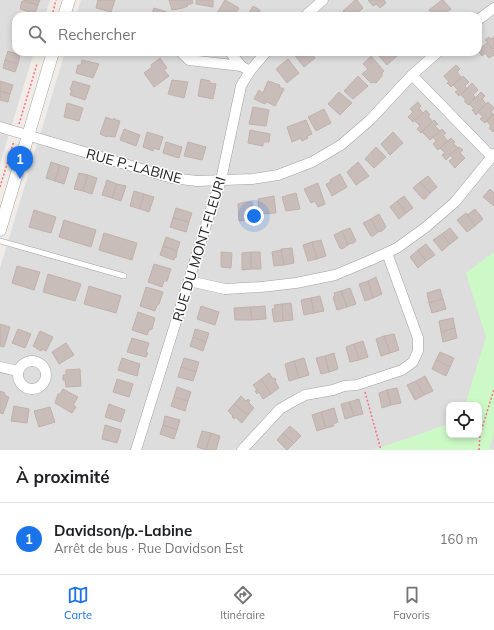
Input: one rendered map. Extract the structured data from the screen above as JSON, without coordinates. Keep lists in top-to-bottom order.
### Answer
{
  "streets": {
    "street": ["RUE P.-LABINE", "RUE DU MONT-FLEURI"]
  },
  "crossings": [
    ["RUE P.-LABINE", "RUE DU MONT-FLEURI"]
  ],
  "page": {
    "search": "Rechercher",
    "pins": "1",
    "heading": "À proximité",
    "list": [
      {
        "mark": "1",
        "name": "Davidson/p.-Labine",
        "note": "Arrêt de bus · Rue Davidson Est",
        "value": "160 m"
      }
    ],
    "nav": ["Carte", "Itinéraire", "Favoris"]
  }
}
